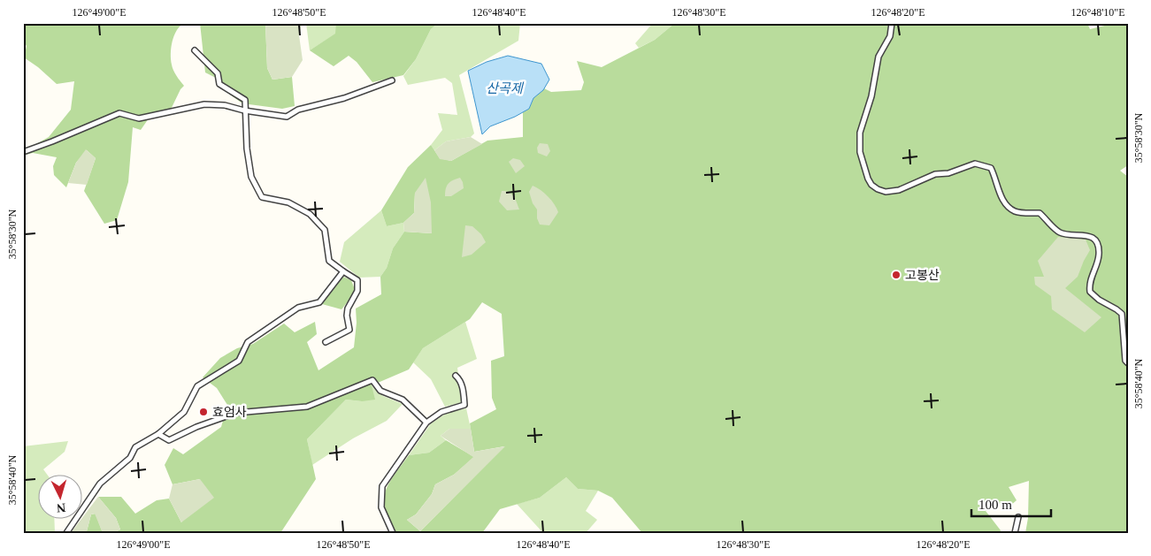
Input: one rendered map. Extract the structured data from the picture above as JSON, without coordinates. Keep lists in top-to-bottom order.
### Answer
{
  "water": ["산곡제"],
  "places": ["고봉산", "효엄사"],
  "scale_bar": "100 m",
  "north": "bottom",
  "coordinates": [
    "126°49'00\"E",
    "126°48'50\"E",
    "126°48'40\"E",
    "126°48'30\"E",
    "126°48'20\"E",
    "126°48'10\"E",
    "35°58'30\"N",
    "35°58'40\"N"
  ]
}
